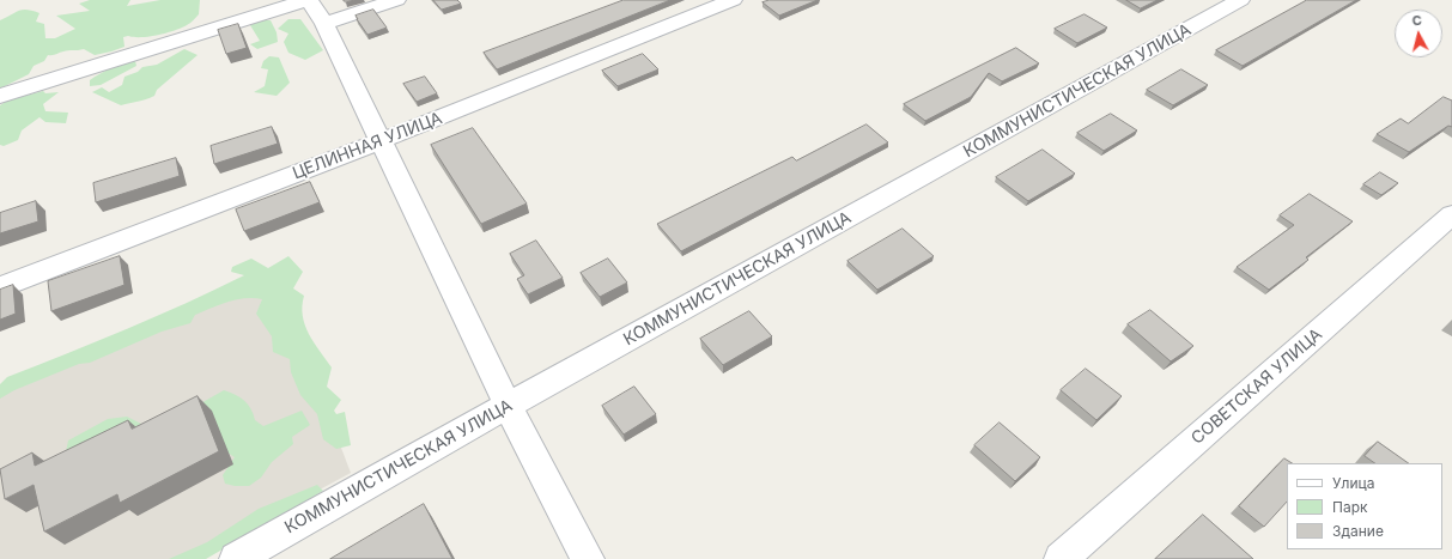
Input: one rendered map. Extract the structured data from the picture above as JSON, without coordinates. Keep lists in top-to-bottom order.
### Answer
{
  "streets": {
    "street": ["КОММУНИСТИЧЕСКАЯ УЛИЦА", "ЦЕЛИННАЯ УЛИЦА", "СОВЕТСКАЯ УЛИЦА"]
  },
  "legend": ["Улица", "Парк", "Здание"],
  "north": "top"
}
